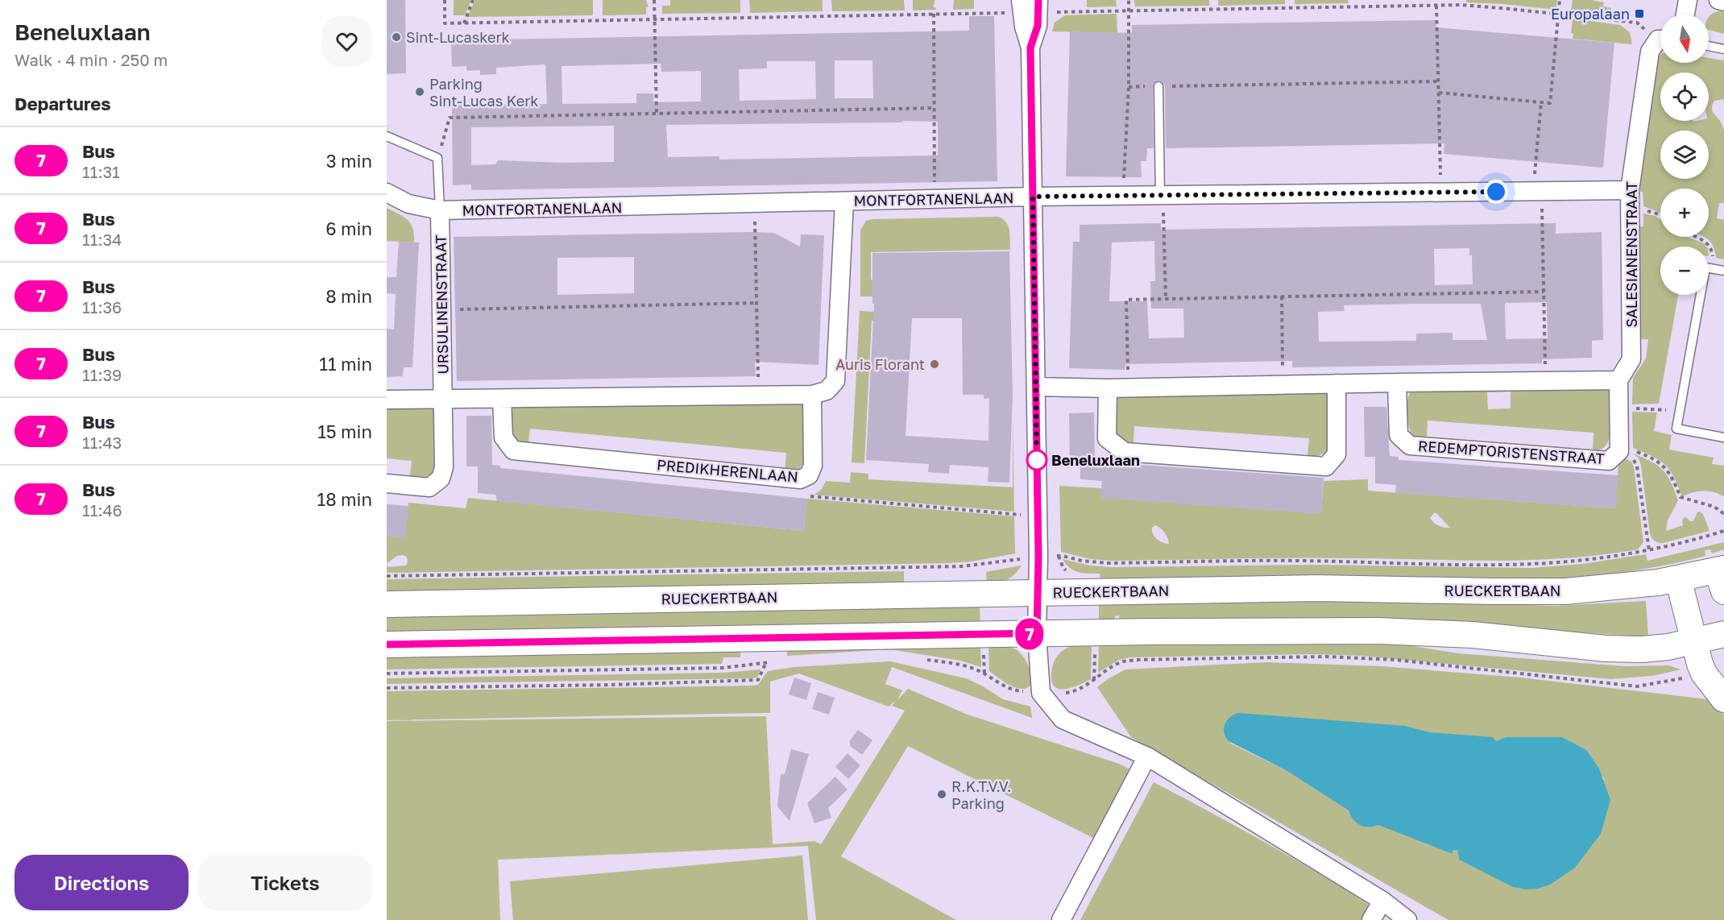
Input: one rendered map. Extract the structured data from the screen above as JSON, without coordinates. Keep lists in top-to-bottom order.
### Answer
{
  "streets": {
    "main road": ["RUECKERTBAAN"],
    "street": [
      "MONTFORTANENLAAN",
      "SALESIANENSTRAAT",
      "URSULINENSTRAAT",
      "REDEMPTORISTENSTRAAT",
      "PREDIKHERENLAAN"
    ]
  },
  "crossings": [
    ["MONTFORTANENLAAN", "SALESIANENSTRAAT"],
    ["MONTFORTANENLAAN", "URSULINENSTRAAT"]
  ],
  "places": {
    "transit": ["Europalaan"],
    "other": [
      "Sint-Lucaskerk",
      "Parking Sint-Lucas Kerk",
      "Auris Florant",
      "Beneluxlaan",
      "R.K.T.V.V. Parking"
    ]
  },
  "lines": ["bus line 7"],
  "north": "bottom",
  "page": {
    "heading": [
      ["Beneluxlaan", "Walk · 4 min · 250 m"],
      "Departures"
    ],
    "on_map": "7",
    "map_buttons": ["+", "−"],
    "list": [
      {
        "mark": "7",
        "name": "Bus",
        "note": "11:31",
        "value": "3 min"
      },
      {
        "mark": "7",
        "name": "Bus",
        "note": "11:34",
        "value": "6 min"
      },
      {
        "mark": "7",
        "name": "Bus",
        "note": "11:36",
        "value": "8 min"
      },
      {
        "mark": "7",
        "name": "Bus",
        "note": "11:39",
        "value": "11 min"
      },
      {
        "mark": "7",
        "name": "Bus",
        "note": "11:43",
        "value": "15 min"
      },
      {
        "mark": "7",
        "name": "Bus",
        "note": "11:46",
        "value": "18 min"
      }
    ],
    "buttons": ["Directions", "Tickets"]
  }
}
